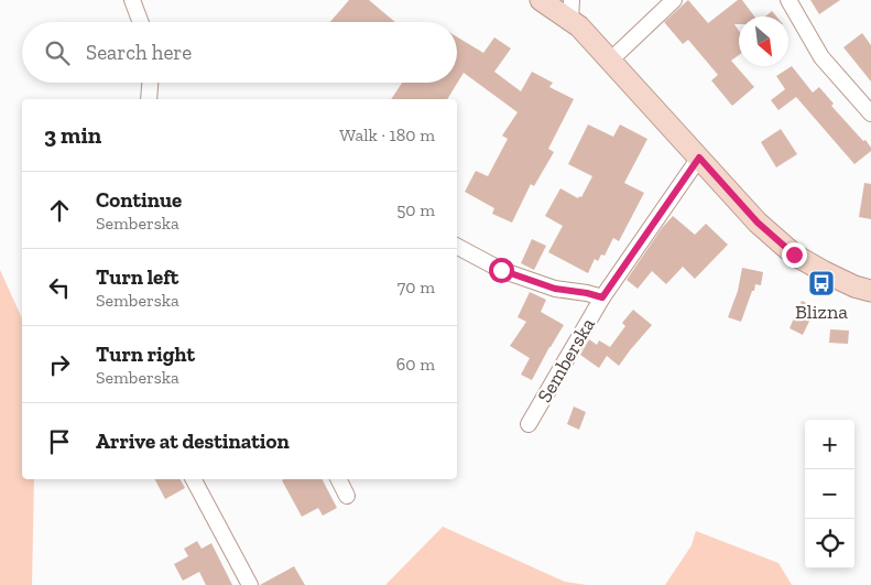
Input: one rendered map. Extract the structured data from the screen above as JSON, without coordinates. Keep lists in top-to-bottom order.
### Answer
{
  "streets": {
    "street": ["Semberska"]
  },
  "places": {
    "bus stop": ["Blizna"]
  },
  "north": "bottom right",
  "page": {
    "search": "Search here",
    "heading": ["3 min", "Walk · 180 m"],
    "list": [
      ["Continue", "Semberska", "50 m"],
      ["Turn left", "Semberska", "70 m"],
      ["Turn right", "Semberska", "60 m"],
      "Arrive at destination"
    ],
    "map_buttons": ["+", "−"]
  }
}
